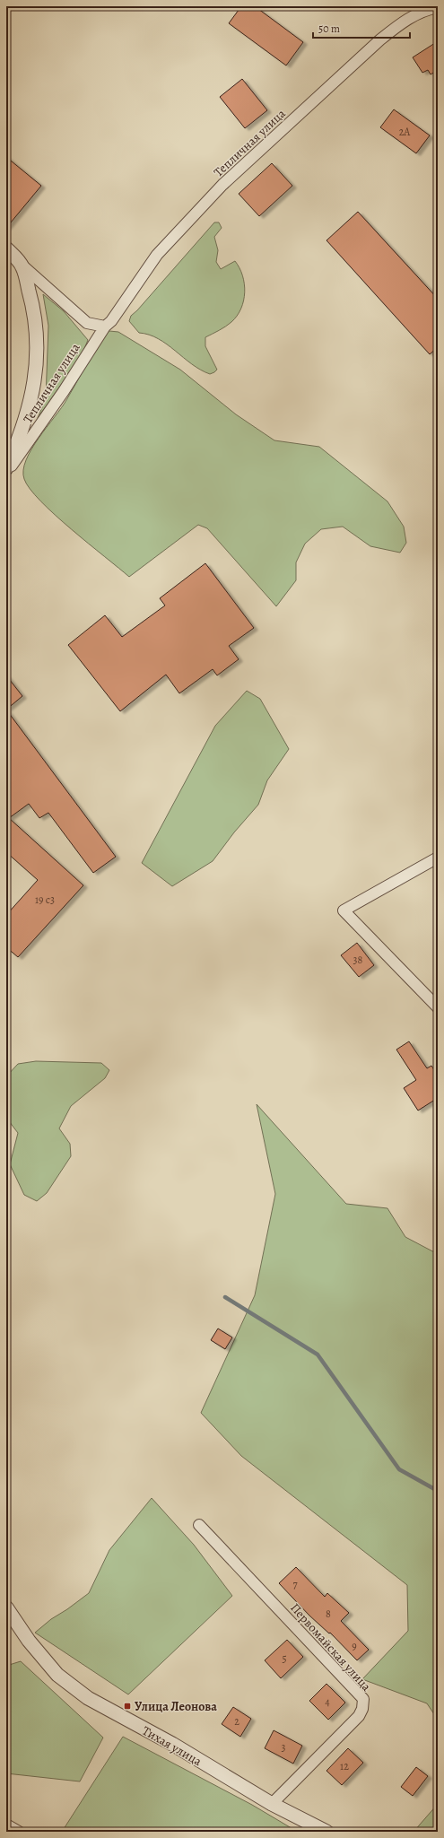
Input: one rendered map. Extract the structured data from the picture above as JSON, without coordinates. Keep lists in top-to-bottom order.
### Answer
{
  "streets": {
    "street": ["Тепличная улица", "Первомайская улица", "Тихая улица"]
  },
  "crossings": [
    ["Первомайская улица", "Тихая улица"]
  ],
  "places": {
    "transit": ["Улица Леонова"]
  },
  "house_numbers": [
    "2А",
    "19 с3",
    "38",
    "7",
    "8",
    "9",
    "5",
    "4",
    "2",
    "3",
    "12"
  ],
  "scale_bar": "50 m"
}
